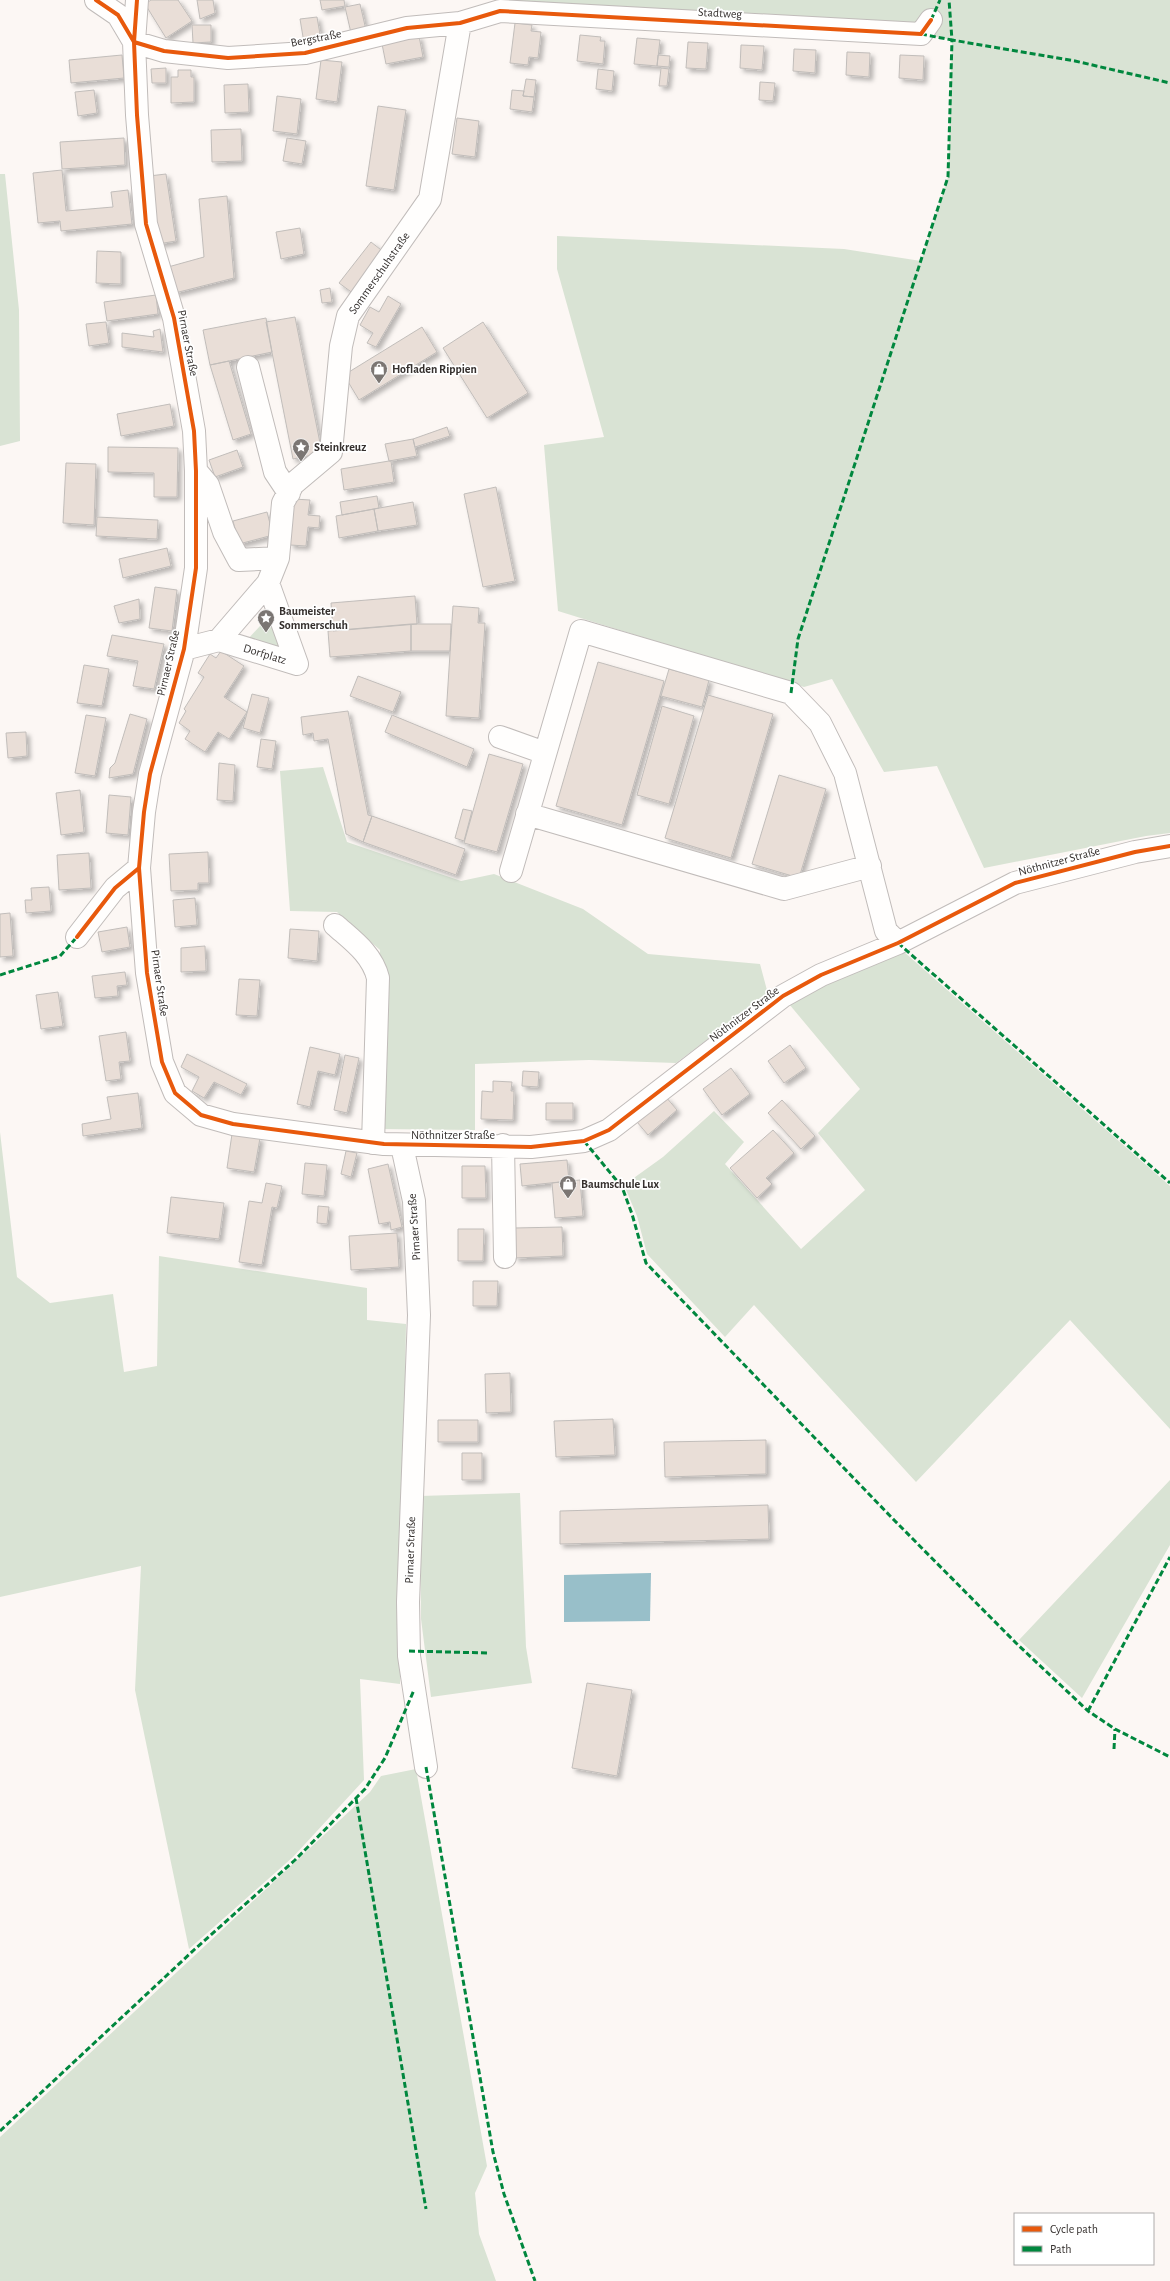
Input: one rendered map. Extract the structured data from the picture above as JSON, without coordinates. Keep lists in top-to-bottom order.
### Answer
{
  "streets": {
    "street": [
      "Stadtweg",
      "Bergstraße",
      "Sommerschuhstraße",
      "Pirnaer Straße",
      "Dorfplatz",
      "Nöthnitzer Straße"
    ]
  },
  "crossings": [
    ["Stadtweg", "Bergstraße"],
    ["Bergstraße", "Sommerschuhstraße"],
    ["Bergstraße", "Pirnaer Straße"],
    ["Pirnaer Straße", "Nöthnitzer Straße"]
  ],
  "places": {
    "shop": ["Hofladen Rippien", "Baumschule Lux"],
    "place": ["Steinkreuz", "Baumeister Sommerschuh"]
  },
  "legend": ["Cycle path", "Path"]
}
